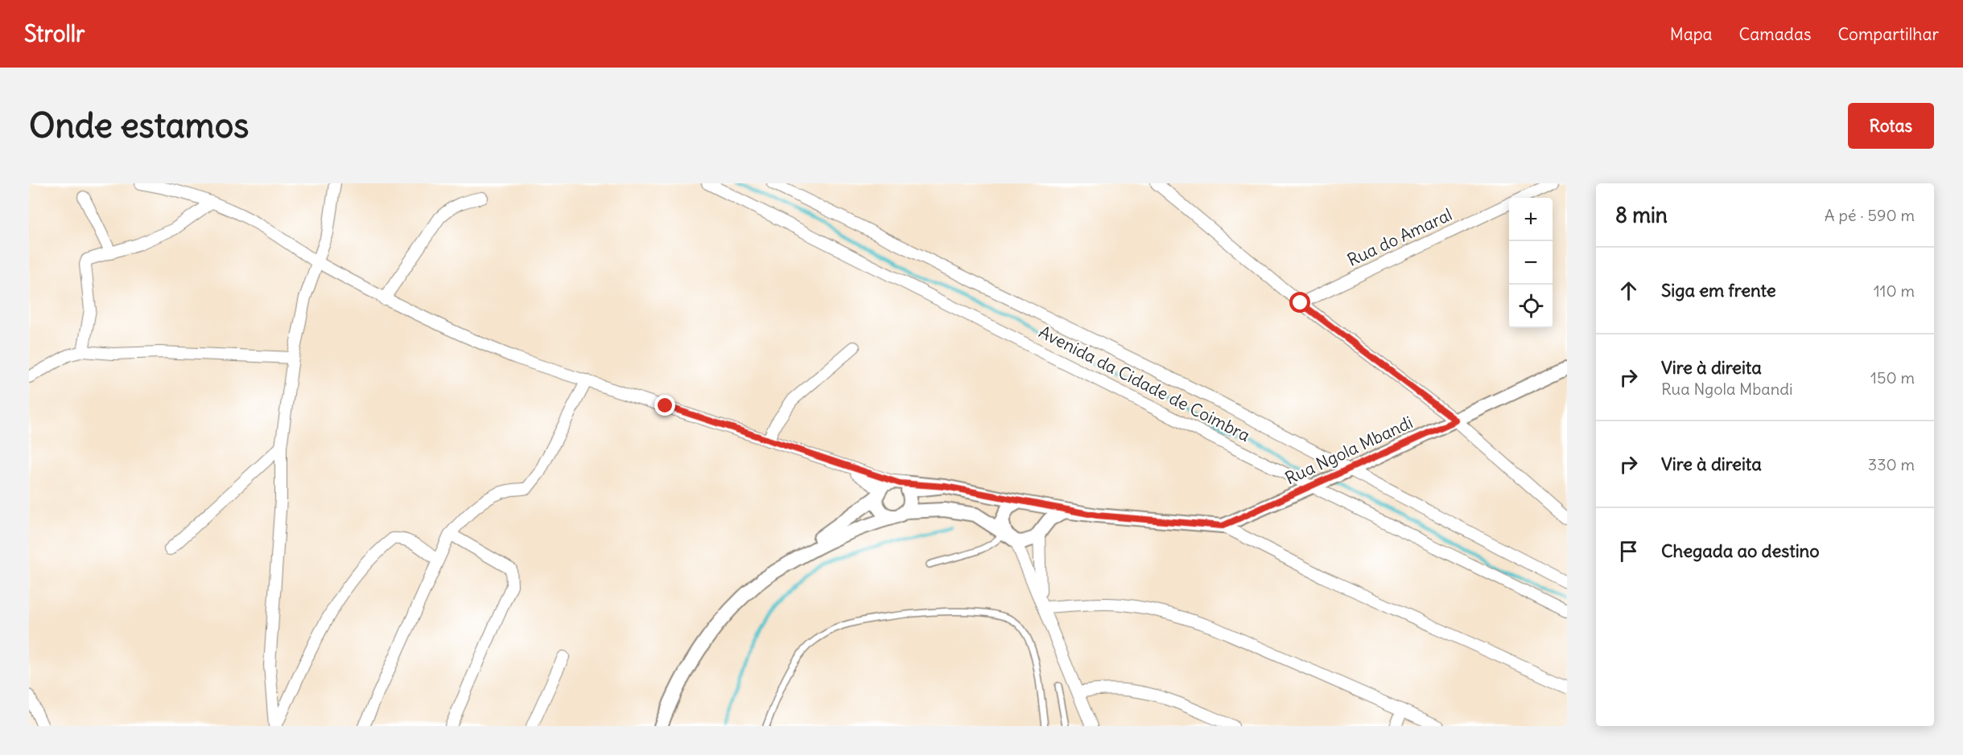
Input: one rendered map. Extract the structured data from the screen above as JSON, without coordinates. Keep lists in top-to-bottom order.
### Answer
{
  "streets": {
    "street": ["Rua do Amaral", "Avenida da Cidade de Coimbra", "Rua Ngola Mbandi"]
  },
  "crossings": [
    ["Avenida da Cidade de Coimbra", "Rua Ngola Mbandi"]
  ],
  "page": {
    "header": "Strollr",
    "nav": ["Mapa", "Camadas", "Compartilhar"],
    "buttons": "Rotas",
    "title": "Onde estamos",
    "heading": ["8 min", "A pé · 590 m"],
    "map_buttons": ["+", "−"],
    "list": [
      ["Siga em frente", "110 m"],
      ["Vire à direita", "Rua Ngola Mbandi", "150 m"],
      ["Vire à direita", "330 m"],
      "Chegada ao destino"
    ]
  }
}
